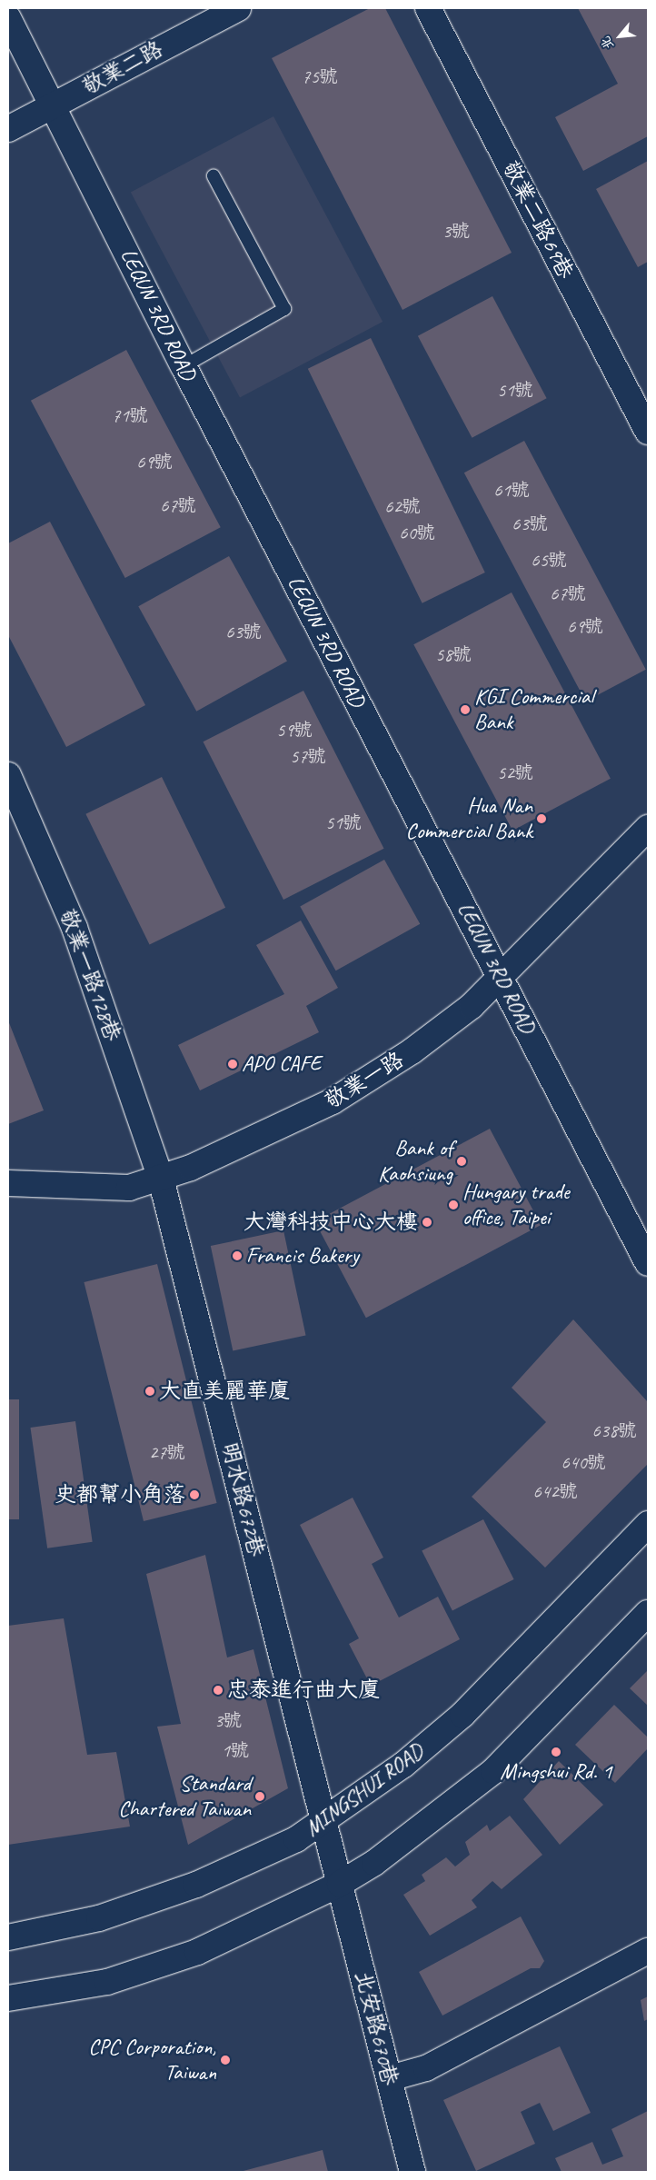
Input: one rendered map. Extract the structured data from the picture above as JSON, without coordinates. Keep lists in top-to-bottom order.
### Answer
{
  "streets": {
    "street": [
      "敬業二路",
      "敬業二路69巷",
      "LEQUN 3RD ROAD",
      "敬業一路128巷",
      "敬業一路",
      "明水路672巷",
      "MINGSHUI ROAD",
      "北安路670巷"
    ]
  },
  "crossings": [
    ["敬業二路", "LEQUN 3RD ROAD"],
    ["LEQUN 3RD ROAD", "敬業一路"],
    ["敬業一路128巷", "敬業一路"],
    ["敬業一路128巷", "明水路672巷"],
    ["敬業一路", "明水路672巷"],
    ["明水路672巷", "MINGSHUI ROAD"],
    ["明水路672巷", "北安路670巷"]
  ],
  "places": [
    "KGI Commercial Bank",
    "Hua Nan Commercial Bank",
    "APO CAFE",
    "Bank of Kaohsiung",
    "Hungary trade office, Taipei",
    "大灣科技中心大樓",
    "Francis Bakery",
    "大直美麗華廈",
    "史都幫小角落",
    "忠泰進行曲大廈",
    "Mingshui Rd. 1",
    "Standard Chartered Taiwan",
    "CPC Corporation, Taiwan"
  ],
  "house_numbers": [
    "75號",
    "3號",
    "51號",
    "71號",
    "69號",
    "61號",
    "67號",
    "62號",
    "63號",
    "60號",
    "65號",
    "67號",
    "69號",
    "63號",
    "58號",
    "59號",
    "57號",
    "52號",
    "51號",
    "638號",
    "27號",
    "640號",
    "642號",
    "3號",
    "1號"
  ],
  "north": "bottom left"
}
